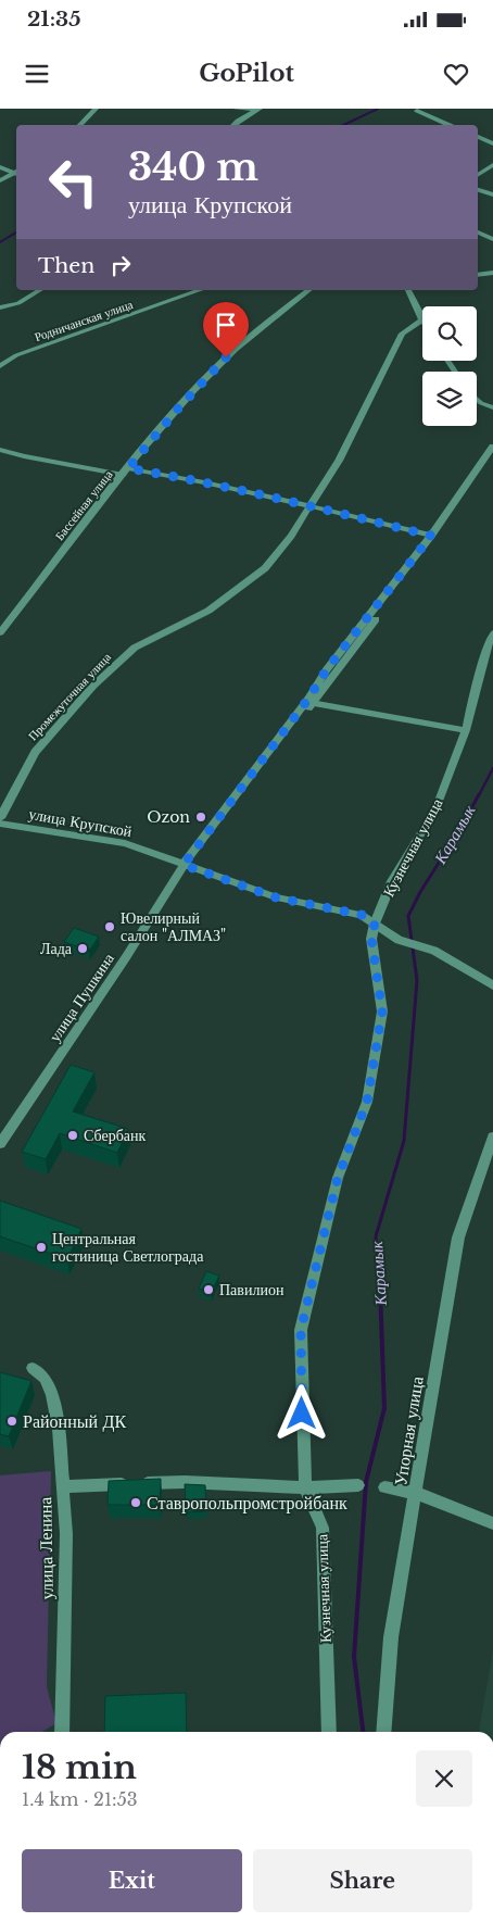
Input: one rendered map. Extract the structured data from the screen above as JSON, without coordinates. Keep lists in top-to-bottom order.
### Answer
{
  "streets": {
    "street": [
      "Родничанская улица",
      "Бассейная улица",
      "Промежуточная улица",
      "улица Крупской",
      "Кузнечная улица",
      "улица Пушкина",
      "Упорная улица",
      "улица Ленина"
    ]
  },
  "crossings": [
    ["улица Крупской", "Кузнечная улица"],
    ["улица Крупской", "улица Пушкина"]
  ],
  "water": ["Карамык"],
  "places": [
    "Ozon",
    "Ювелирный салон \"АЛМАЗ\"",
    "Лада",
    "Сбербанк",
    "Центральная гостиница Светлограда",
    "Павилион",
    "Районный ДК",
    "Ставропольпромстройбанк"
  ],
  "page": {
    "status": "21:35",
    "header": "GoPilot",
    "turn": ["340 m", "улица Крупской"],
    "then": "Then",
    "heading": ["18 min", "1.4 km · 21:53"],
    "buttons": ["Exit", "Share"]
  }
}
